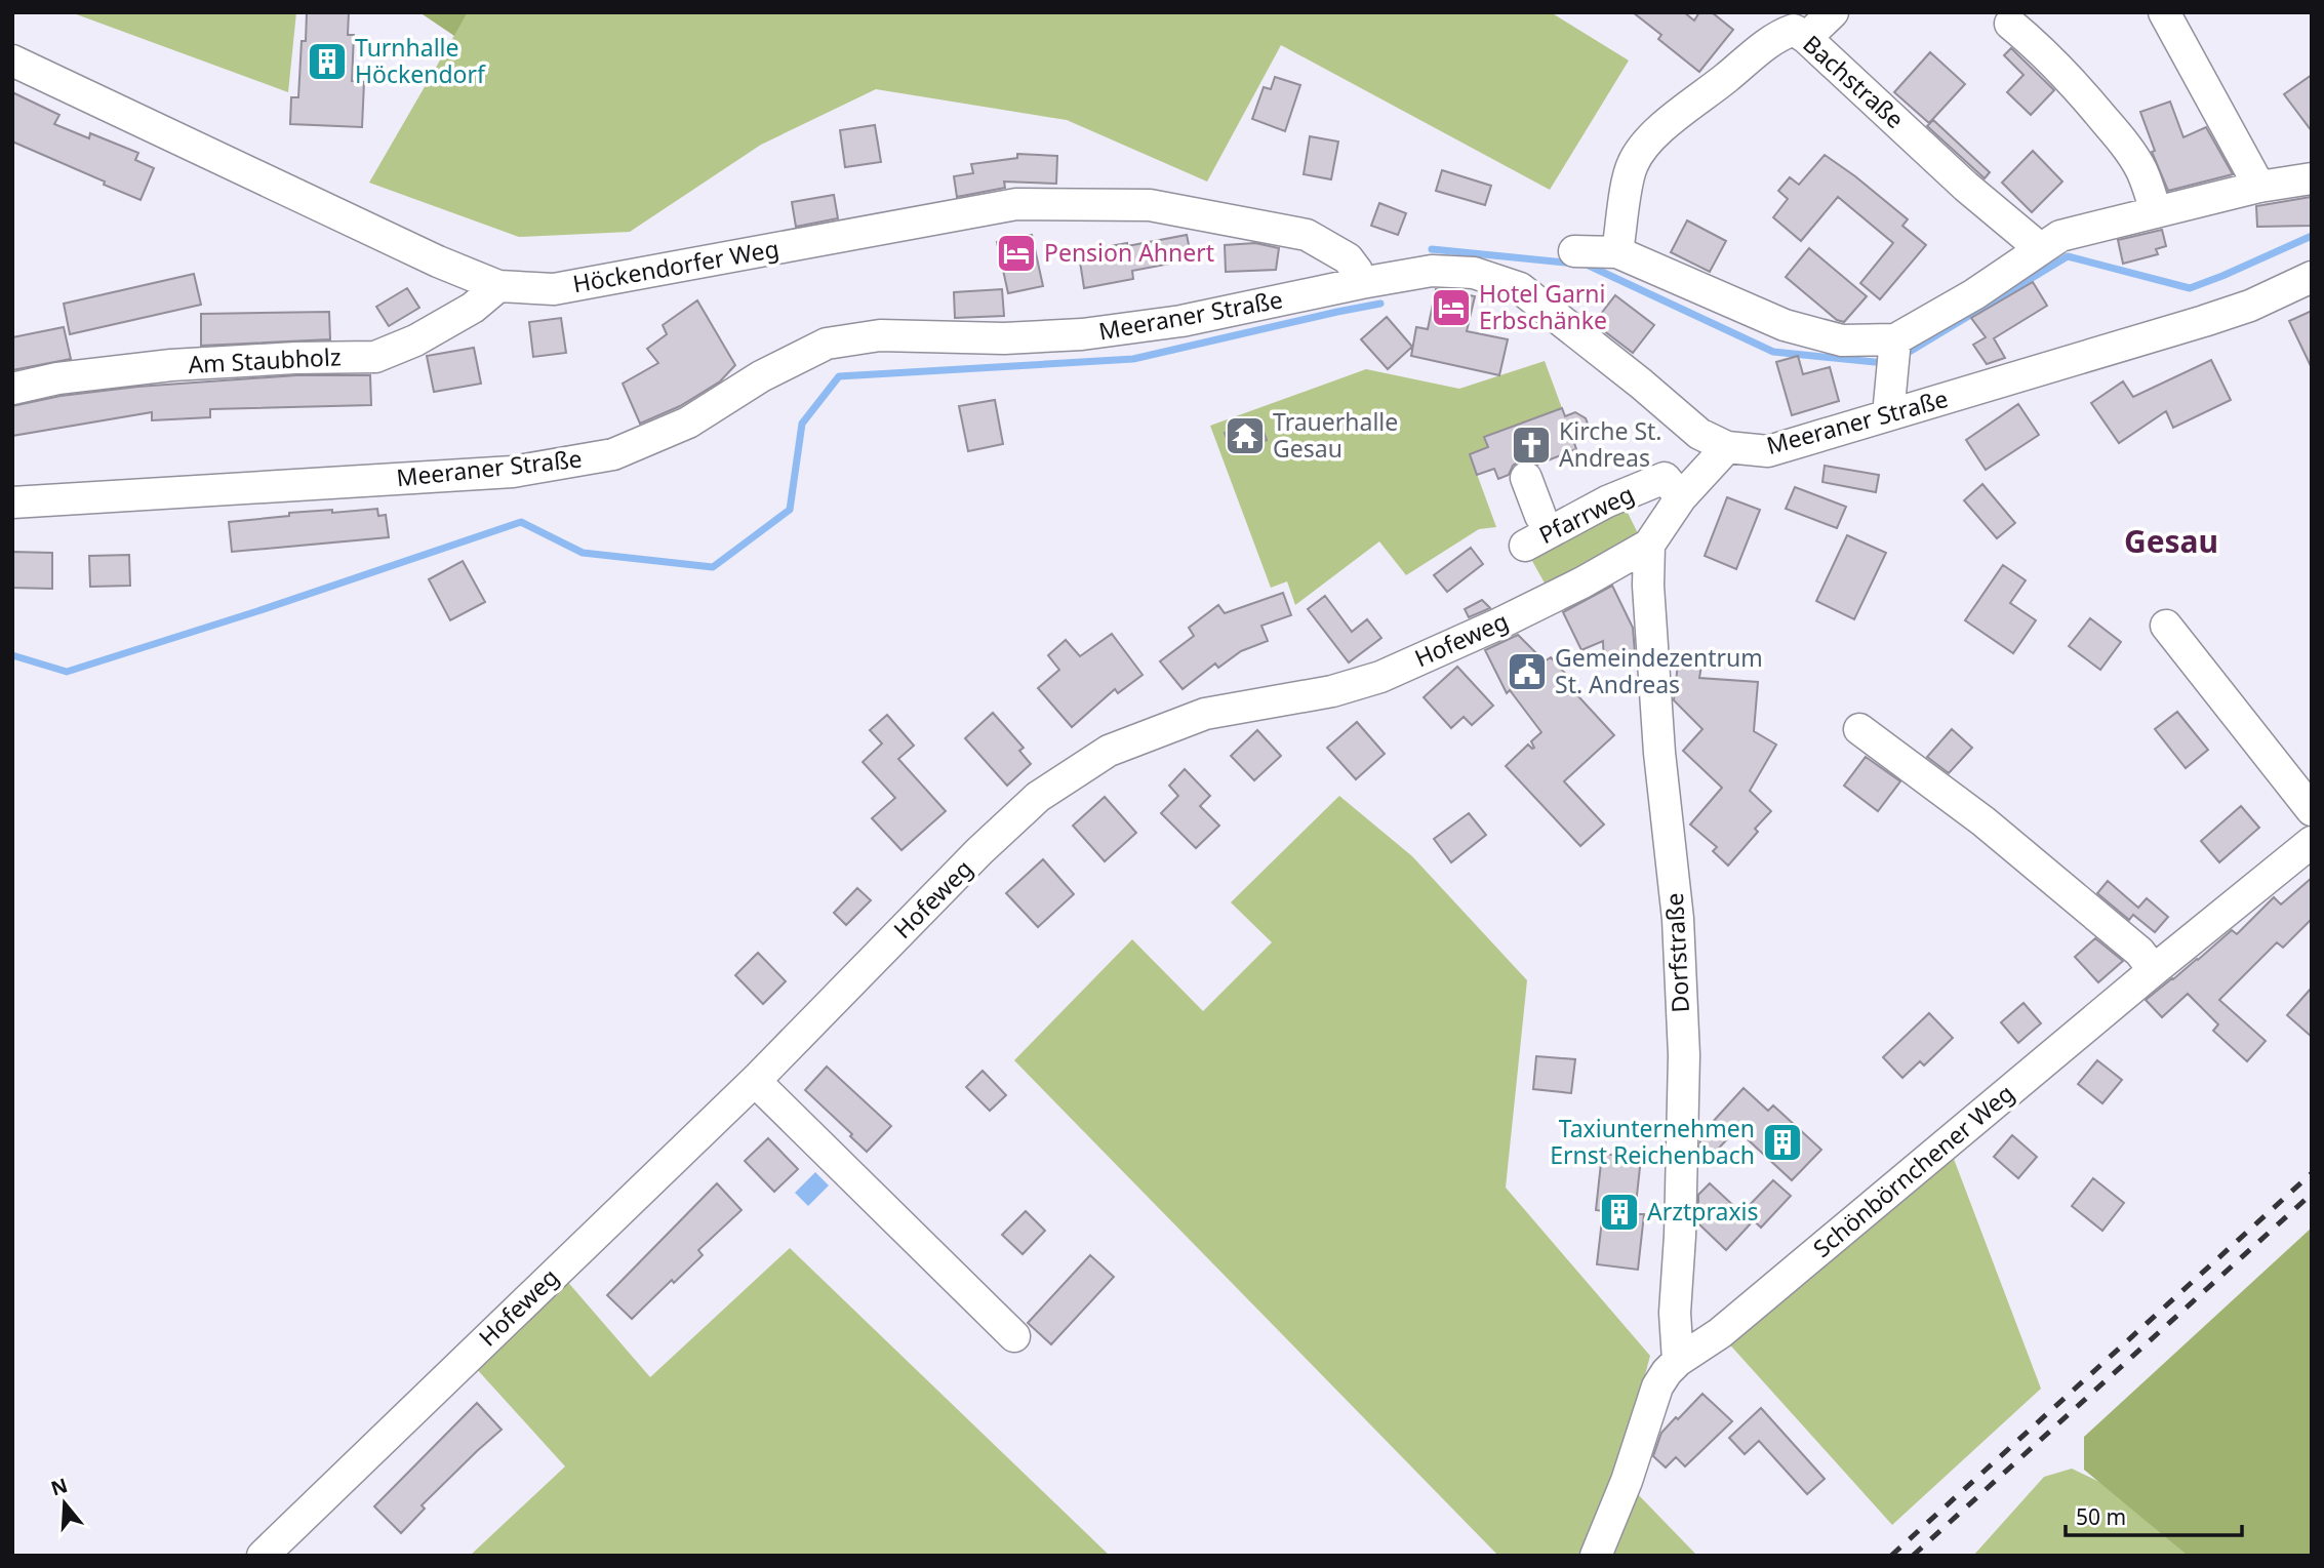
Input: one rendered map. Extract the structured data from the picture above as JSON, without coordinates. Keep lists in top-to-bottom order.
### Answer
{
  "streets": {
    "street": [
      "Bachstraße",
      "Höckendorfer Weg",
      "Meeraner Straße",
      "Am Staubholz",
      "Pfarrweg",
      "Hofeweg",
      "Dorfstraße",
      "Schönbörnchener Weg"
    ]
  },
  "crossings": [
    ["Höckendorfer Weg", "Meeraner Straße"],
    ["Höckendorfer Weg", "Am Staubholz"],
    ["Meeraner Straße", "Hofeweg"],
    ["Pfarrweg", "Hofeweg"],
    ["Hofeweg", "Dorfstraße"],
    ["Dorfstraße", "Schönbörnchener Weg"]
  ],
  "districts": ["Gesau"],
  "places": {
    "building": ["Turnhalle Höckendorf", "Taxiunternehmen Ernst Reichenbach", "Arztpraxis"],
    "hotel": ["Pension Ahnert", "Hotel Garni Erbschänke"],
    "temple": ["Trauerhalle Gesau"],
    "church": ["Kirche St. Andreas"],
    "public building": ["Gemeindezentrum St. Andreas"]
  },
  "scale_bar": "50 m",
  "north": "top"
}
